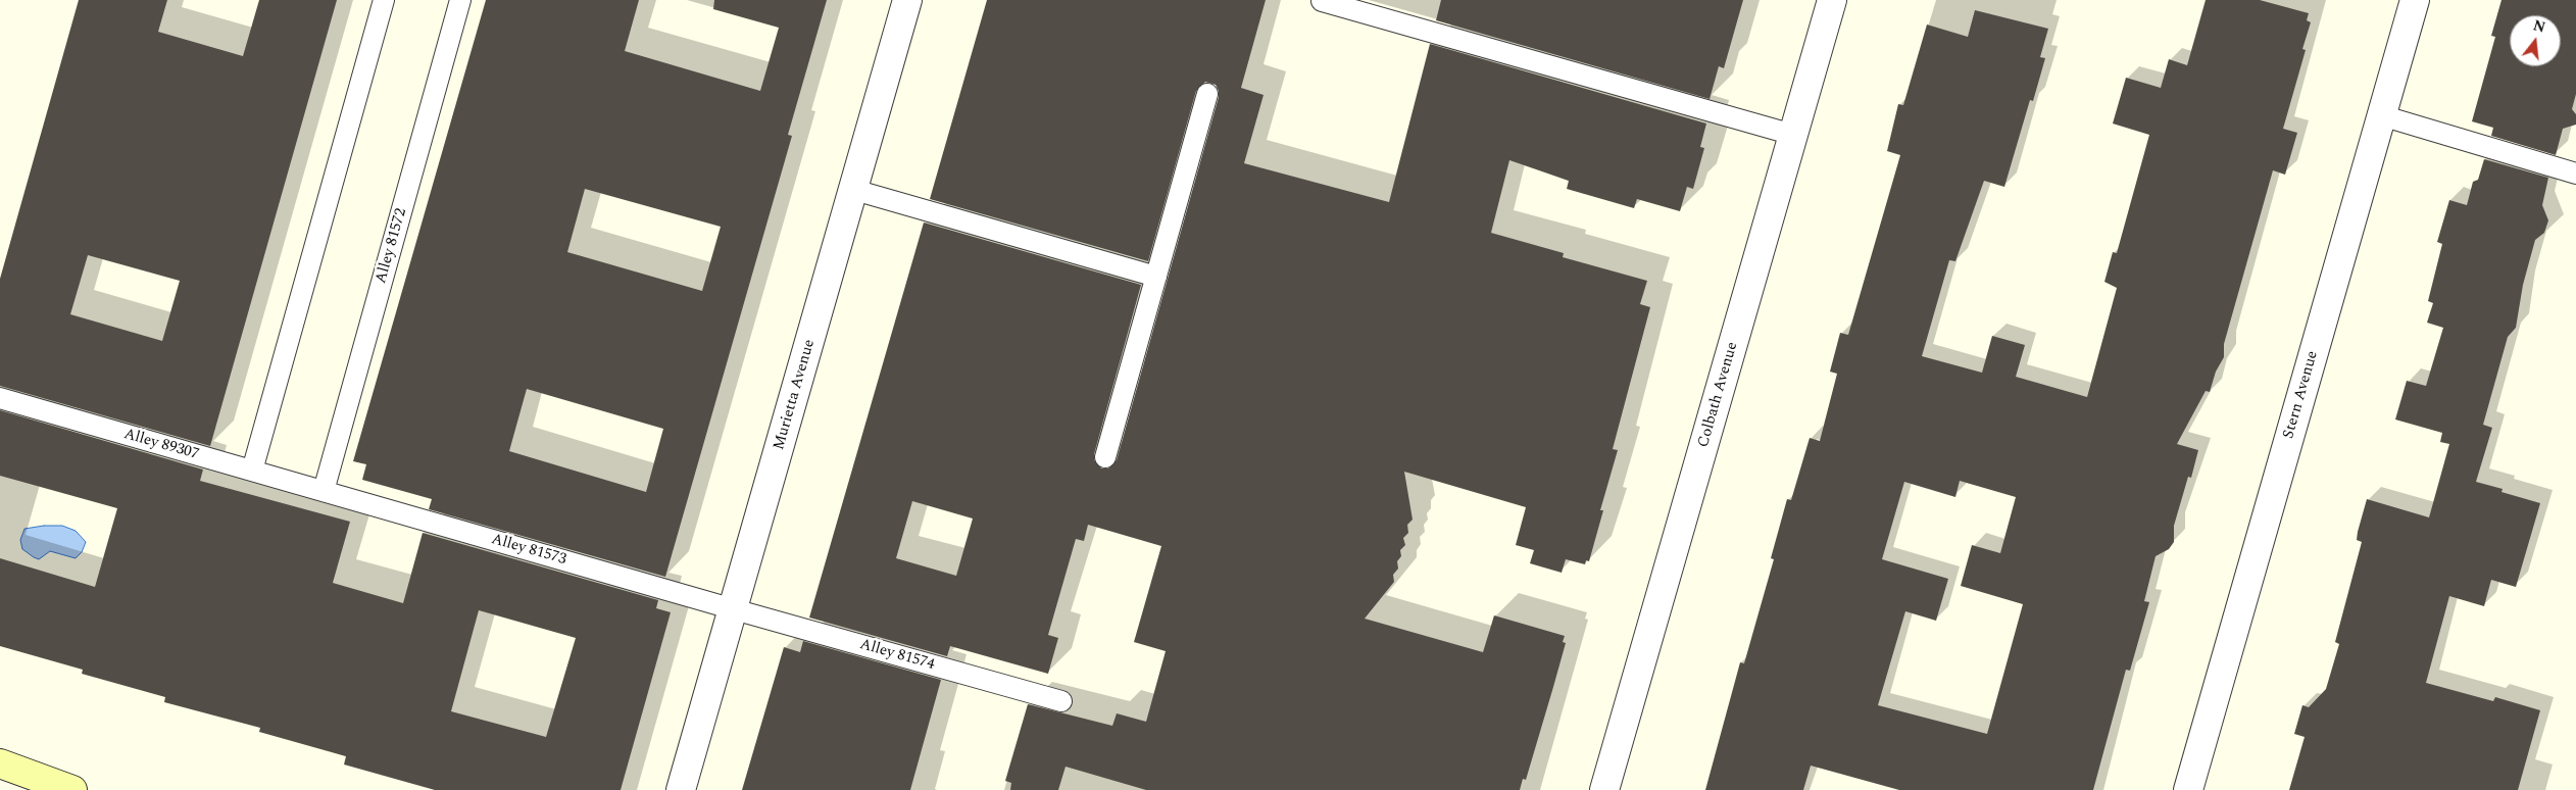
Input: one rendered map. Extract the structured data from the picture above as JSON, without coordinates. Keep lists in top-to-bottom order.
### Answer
{
  "streets": {
    "street": ["Murietta Avenue", "Colbath Avenue", "Stern Avenue"],
    "lane": [
      "Alley 81572",
      "Alley 89307",
      "Alley 81573",
      "Alley 81574"
    ]
  },
  "crossings": [
    ["Alley 81572", "Alley 89307"],
    ["Alley 81572", "Alley 81573"],
    ["Murietta Avenue", "Alley 81573"],
    ["Murietta Avenue", "Alley 81574"],
    ["Alley 89307", "Alley 81573"],
    ["Alley 81573", "Alley 81574"]
  ],
  "north": "top"
}
